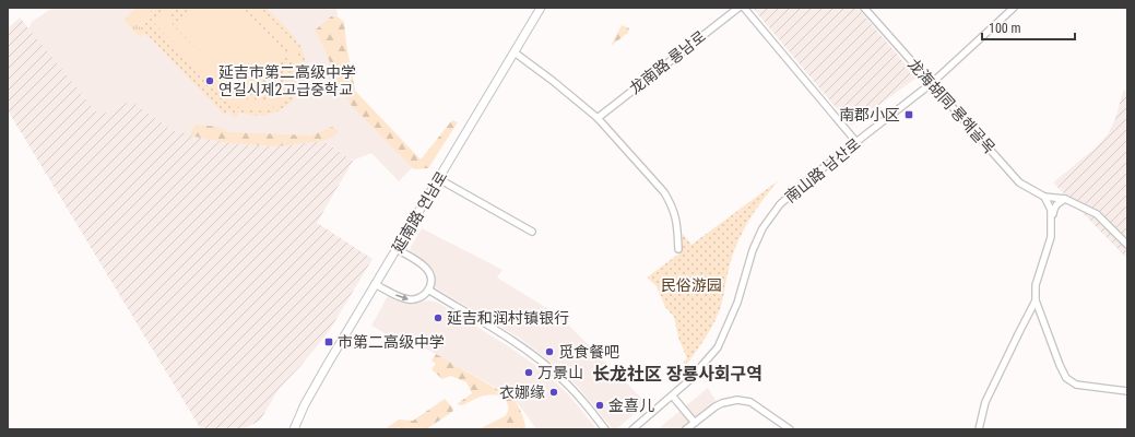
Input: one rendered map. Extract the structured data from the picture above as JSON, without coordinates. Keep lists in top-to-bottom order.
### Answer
{
  "streets": {
    "main road": ["延南路 연남로"],
    "street": ["龙南路 룡남로", "龙海胡同 룡해골목", "南山路 남산로"]
  },
  "crossings": [
    ["龙海胡同 룡해골목", "南山路 남산로"]
  ],
  "districts": ["长龙社区 장룡사회구역"],
  "parks": ["民俗游园"],
  "places": {
    "other": [
      "延吉市第二高级中学 연길시제2고급중학교",
      "延吉和润村镇银行",
      "觅食餐吧",
      "万景山",
      "衣娜缘",
      "金喜儿"
    ],
    "transit": ["南郡小区", "市第二高级中学"]
  },
  "scale_bar": "100 m"
}
